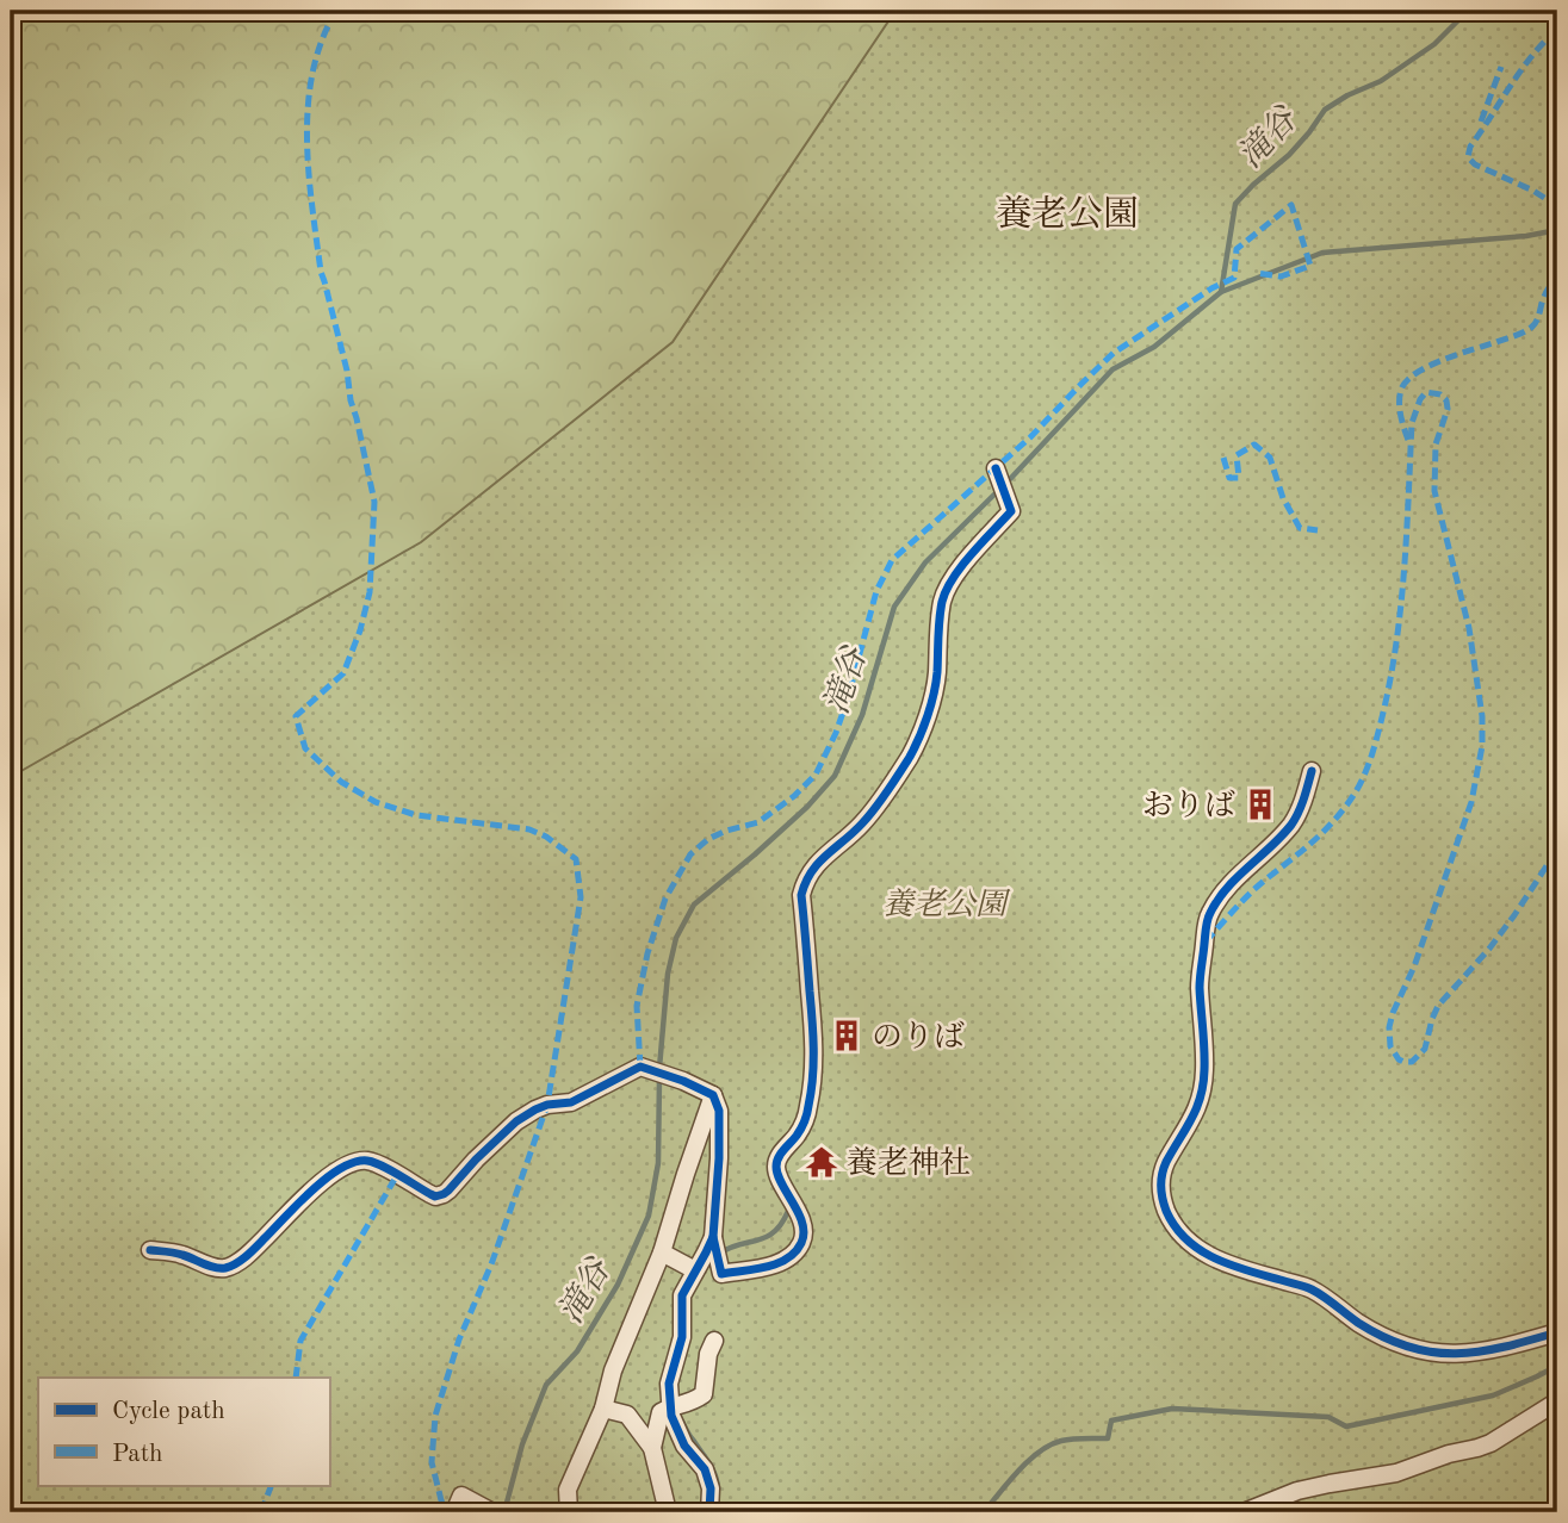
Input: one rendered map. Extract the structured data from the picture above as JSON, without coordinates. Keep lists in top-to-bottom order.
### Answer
{
  "districts": ["養老公園"],
  "water": ["滝谷"],
  "parks": ["養老公園"],
  "places": {
    "building": ["おりば", "のりば"],
    "temple": ["養老神社"]
  },
  "legend": ["Cycle path", "Path"]
}
